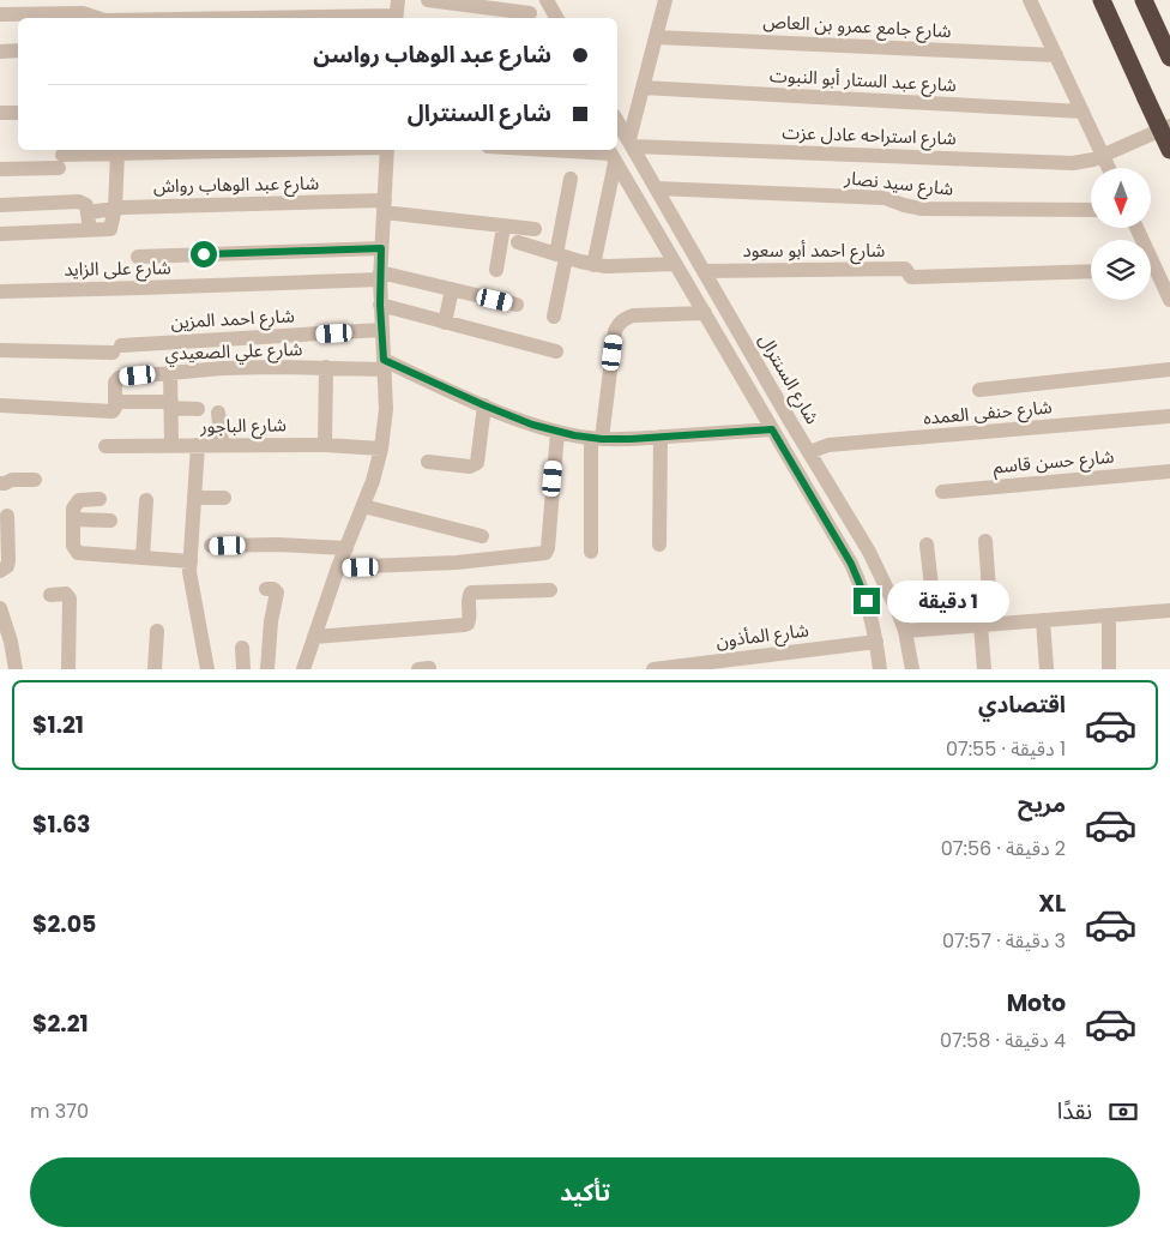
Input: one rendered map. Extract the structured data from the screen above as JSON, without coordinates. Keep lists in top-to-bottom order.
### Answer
{
  "streets": {
    "street": [
      "شارع جامع عمرو بن العاص",
      "شارع عبد الستار أبو النبوت",
      "شارع استراحه عادل عزت",
      "شارع سيد نصار",
      "شارع عبد الوهاب رواش",
      "شارع احمد أبو سعود",
      "شارع على الزايد",
      "شارع احمد المزين",
      "شارع علي الصعيدي",
      "شارع السنترال",
      "شارع حنفى العمده",
      "شارع الباجور",
      "شارع حسن قاسم",
      "شارع المأذون"
    ]
  },
  "crossings": [
    ["شارع استراحه عادل عزت", "شارع السنترال"],
    ["شارع سيد نصار", "شارع السنترال"],
    ["شارع احمد أبو سعود", "شارع السنترال"],
    ["شارع السنترال", "شارع حنفى العمده"]
  ],
  "north": "bottom",
  "page": {
    "banner": ["شارع عبد الوهاب رواسن", "شارع السنترال"],
    "bubble": "1 دقيقة",
    "list": [
      {
        "name": "اقتصادي",
        "note": "1 دقيقة · 07:55",
        "value": "$1.21"
      },
      {
        "name": "مريح",
        "note": "2 دقيقة · 07:56",
        "value": "$1.63"
      },
      {
        "name": "XL",
        "note": "3 دقيقة · 07:57",
        "value": "$2.05"
      },
      {
        "name": "Moto",
        "note": "4 دقيقة · 07:58",
        "value": "$2.21"
      }
    ],
    "pay": ["نقدًا", "370 m"],
    "buttons": "تأكيد"
  }
}
